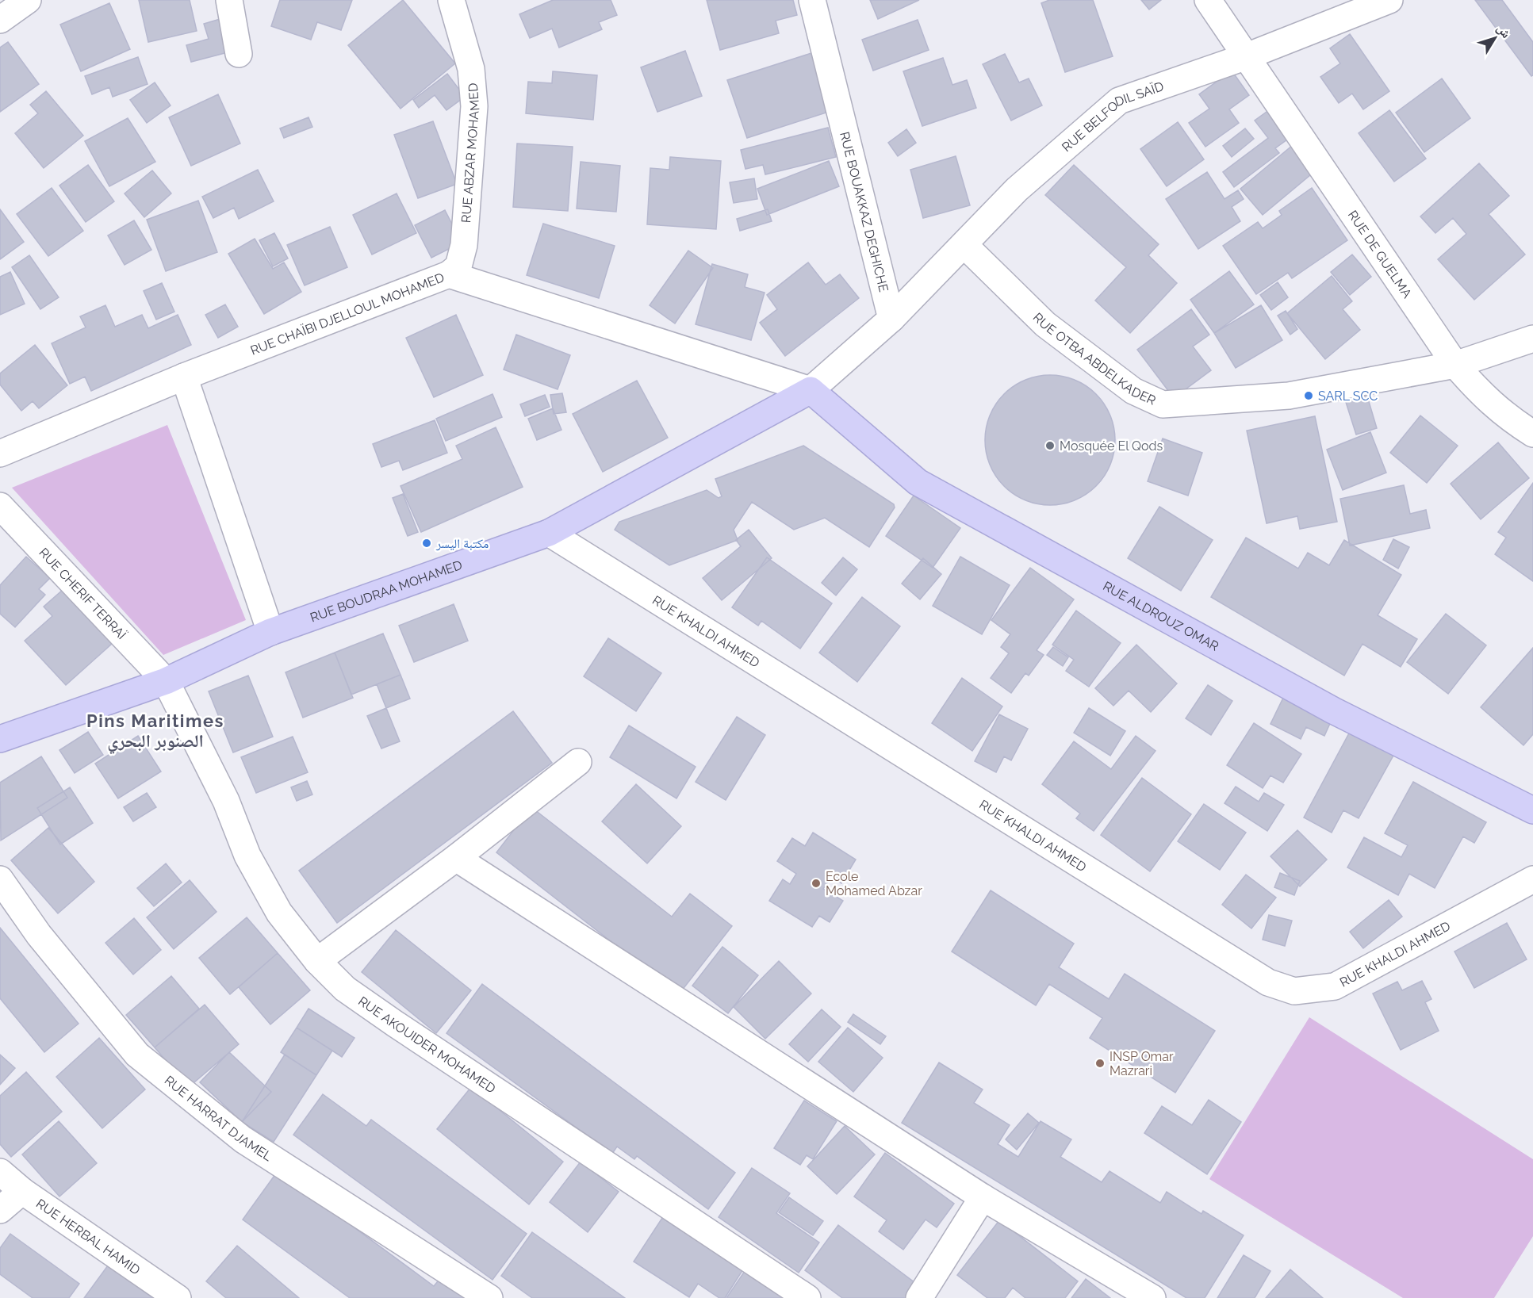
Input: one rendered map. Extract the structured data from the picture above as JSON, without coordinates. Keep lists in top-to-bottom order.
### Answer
{
  "streets": {
    "street": [
      "RUE BELFODIL SAÏD",
      "RUE ABZAR MOHAMED",
      "RUE BOUAKKAZ DEGHICHE",
      "RUE DE GUELMA",
      "RUE CHAÏBI DJELLOUL MOHAMED",
      "RUE OTBA ABDELKADER",
      "RUE BOUDRAA MOHAMED",
      "RUE CHERIF TERRAÏ",
      "RUE ALDROUZ OMAR",
      "RUE KHALDI AHMED",
      "RUE AKOUIDER MOHAMED",
      "RUE HARRAT DJAMEL",
      "RUE HERBAL HAMID"
    ]
  },
  "crossings": [
    ["RUE BELFODIL SAÏD", "RUE BOUAKKAZ DEGHICHE"],
    ["RUE BELFODIL SAÏD", "RUE DE GUELMA"],
    ["RUE BELFODIL SAÏD", "RUE OTBA ABDELKADER"],
    ["RUE ABZAR MOHAMED", "RUE CHAÏBI DJELLOUL MOHAMED"],
    ["RUE DE GUELMA", "RUE OTBA ABDELKADER"],
    ["RUE CHAÏBI DJELLOUL MOHAMED", "RUE BOUDRAA MOHAMED"],
    ["RUE CHAÏBI DJELLOUL MOHAMED", "RUE ALDROUZ OMAR"],
    ["RUE BOUDRAA MOHAMED", "RUE CHERIF TERRAÏ"],
    ["RUE BOUDRAA MOHAMED", "RUE ALDROUZ OMAR"],
    ["RUE BOUDRAA MOHAMED", "RUE KHALDI AHMED"],
    ["RUE BOUDRAA MOHAMED", "RUE AKOUIDER MOHAMED"],
    ["RUE CHERIF TERRAÏ", "RUE AKOUIDER MOHAMED"]
  ],
  "districts": ["Pins Maritimes الصنوبر البحري"],
  "places": [
    "SARL SCC",
    "Mosquée El Qods",
    "مكتبة اليسر",
    "Ecole Mohamed Abzar",
    "INSP Omar Mazrari"
  ],
  "north": "top right"
}
